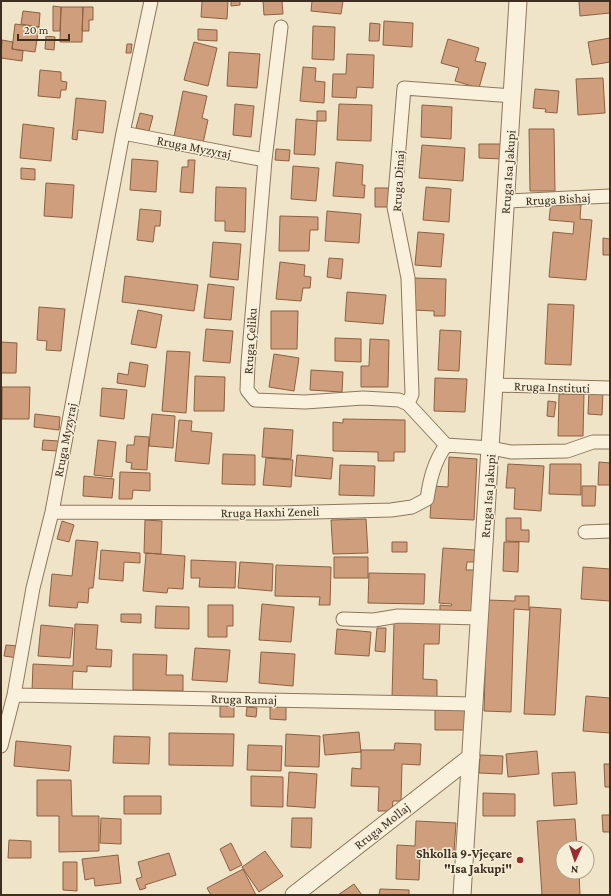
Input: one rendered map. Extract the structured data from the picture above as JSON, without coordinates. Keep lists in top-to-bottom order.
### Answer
{
  "streets": {
    "street": [
      "Rruga Myzyraj",
      "Rruga Isa Jakupi",
      "Rruga Dinaj",
      "Rruga Bishaj",
      "Rruga Çeliku",
      "Rruga Instituti",
      "Rruga Haxhi Zeneli",
      "Rruga Ramaj",
      "Rruga Mollaj"
    ]
  },
  "crossings": [
    ["Rruga Myzyraj", "Rruga Çeliku"],
    ["Rruga Myzyraj", "Rruga Haxhi Zeneli"],
    ["Rruga Myzyraj", "Rruga Ramaj"],
    ["Rruga Isa Jakupi", "Rruga Dinaj"],
    ["Rruga Isa Jakupi", "Rruga Bishaj"],
    ["Rruga Isa Jakupi", "Rruga Instituti"],
    ["Rruga Isa Jakupi", "Rruga Ramaj"],
    ["Rruga Isa Jakupi", "Rruga Mollaj"],
    ["Rruga Dinaj", "Rruga Çeliku"]
  ],
  "places": ["Shkolla 9-Vjeçare \"Isa Jakupi\""],
  "scale_bar": "20 m",
  "north": "bottom"
}
